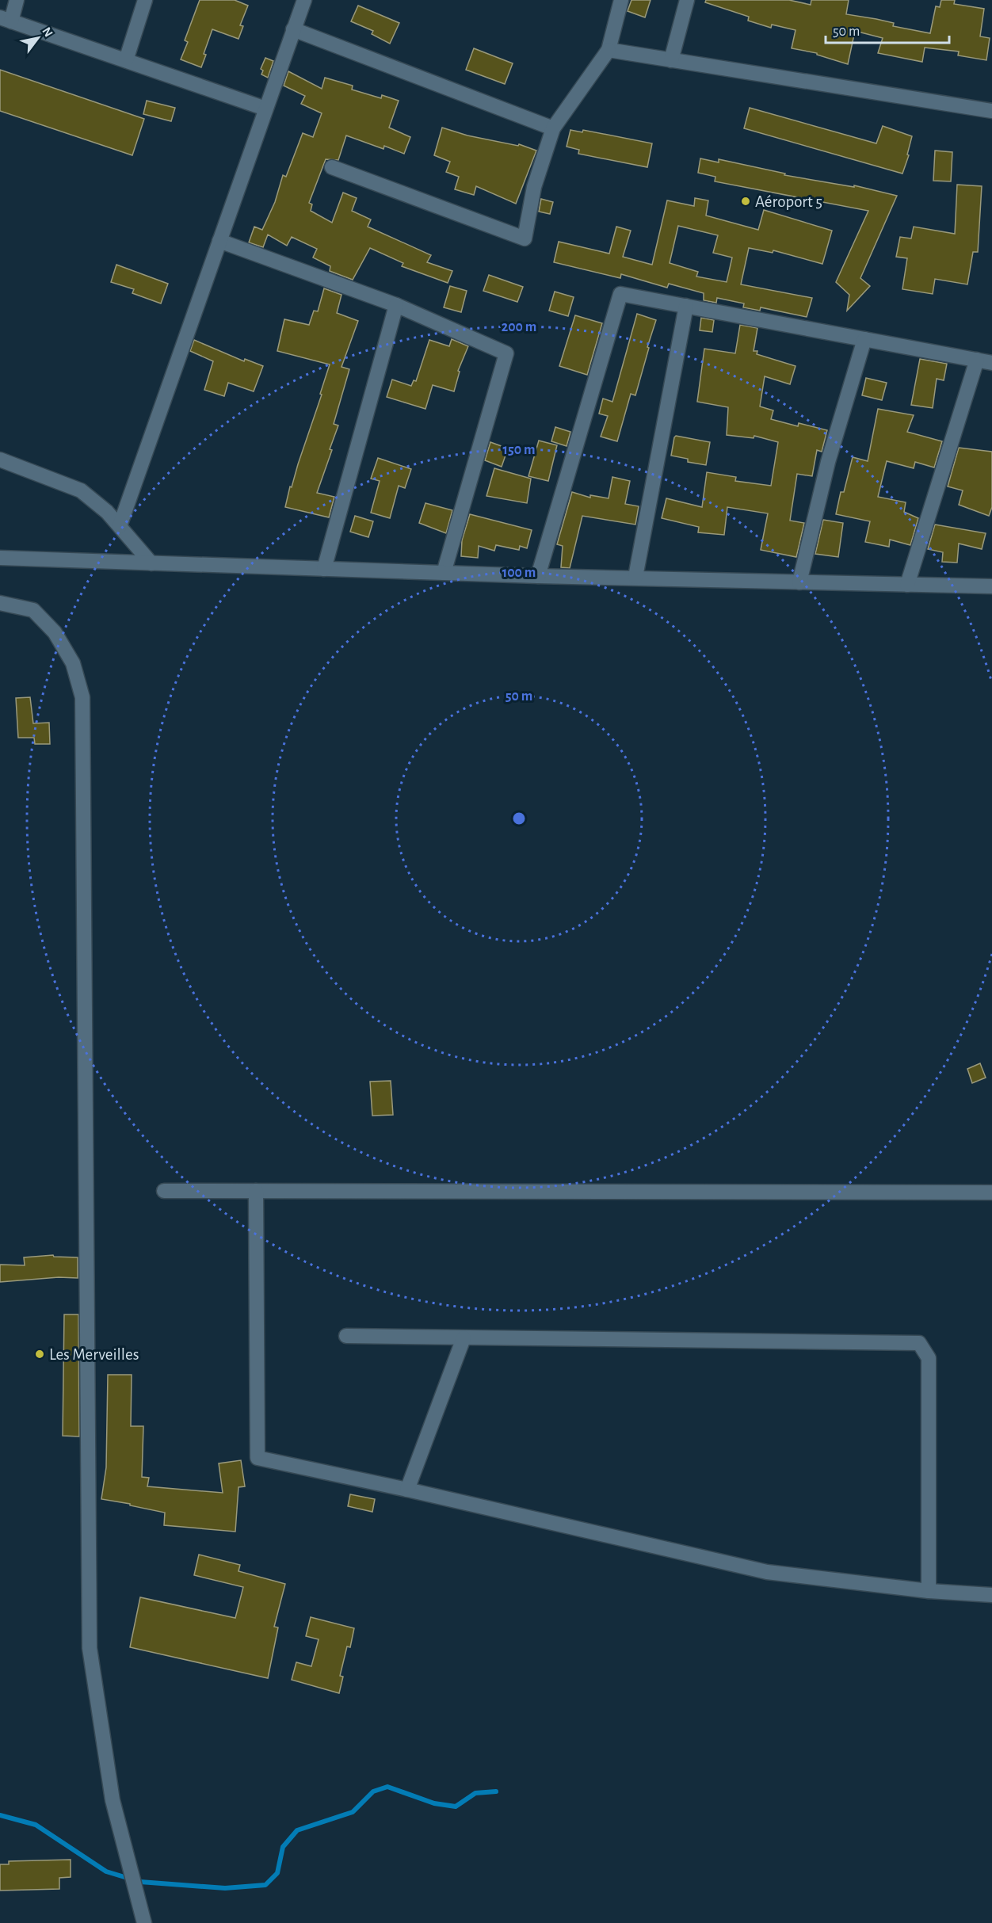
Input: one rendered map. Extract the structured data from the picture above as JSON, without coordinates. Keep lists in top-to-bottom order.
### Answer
{
  "places": ["Aéroport 5", "Les Merveilles"],
  "scale_bar": "50 m",
  "north": "top right",
  "rings": [
    "200 m",
    "150 m",
    "100 m",
    "50 m"
  ]
}
